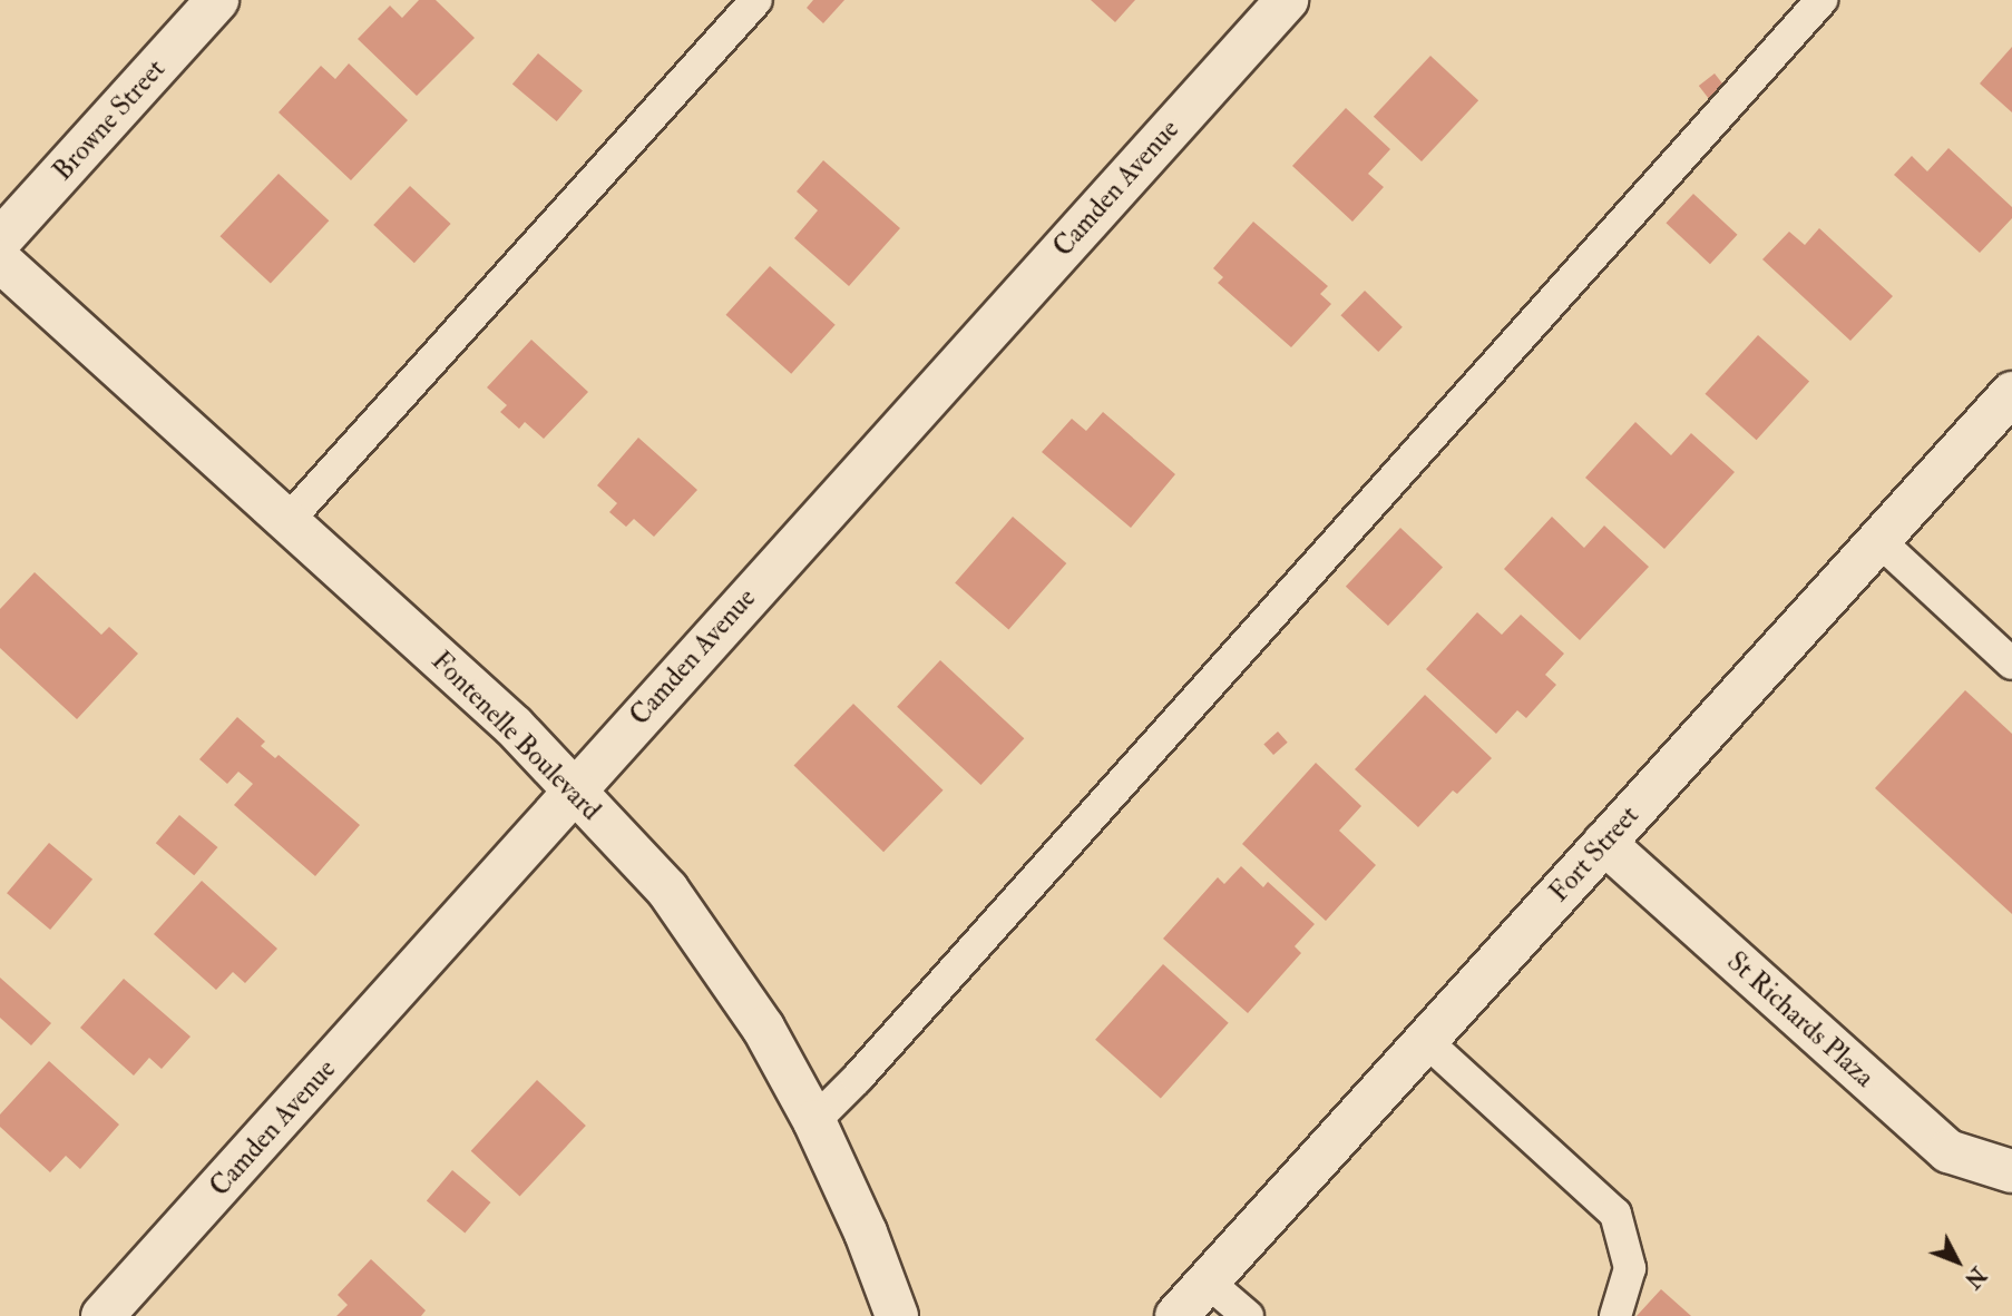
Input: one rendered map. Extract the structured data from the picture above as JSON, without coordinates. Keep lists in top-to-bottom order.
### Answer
{
  "streets": {
    "street": [
      "Browne Street",
      "Camden Avenue",
      "Fontenelle Boulevard",
      "Fort Street",
      "St Richards Plaza"
    ]
  },
  "crossings": [
    ["Camden Avenue", "Fontenelle Boulevard"],
    ["Fort Street", "St Richards Plaza"]
  ],
  "north": "bottom right"
}
